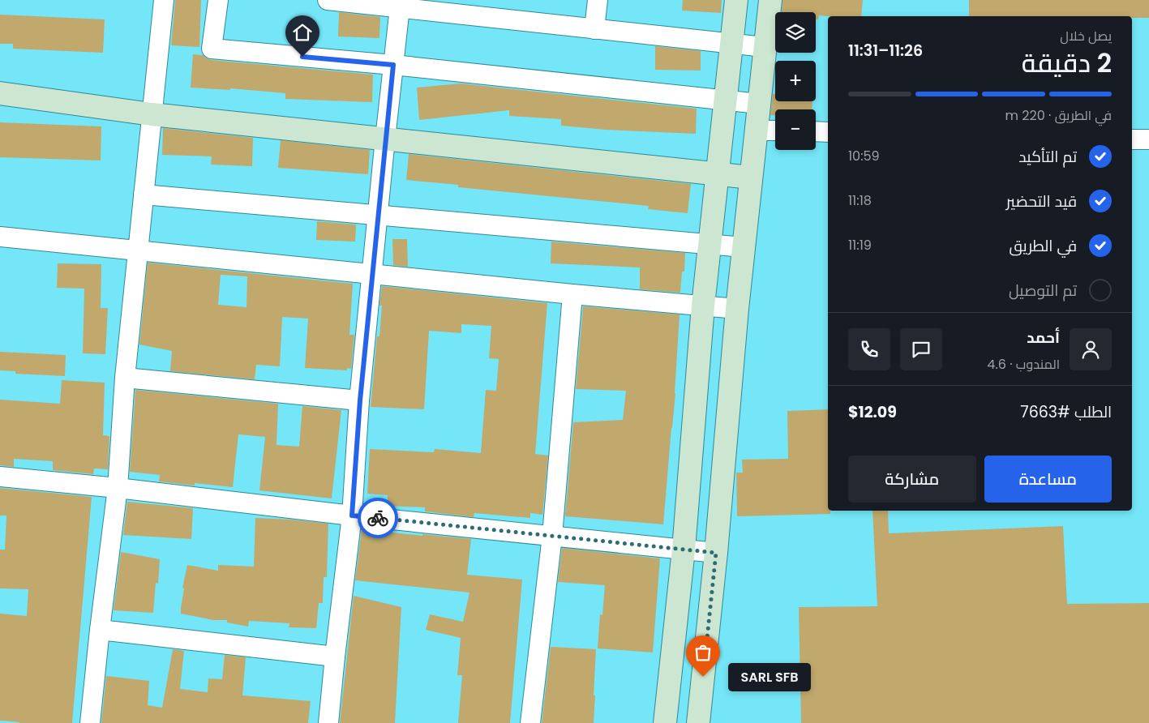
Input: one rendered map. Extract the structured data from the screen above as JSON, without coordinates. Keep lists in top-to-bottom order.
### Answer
{
  "places": ["SARL SFB"],
  "page": {
    "map_buttons": ["+", "−"],
    "heading": ["2 دقيقة", "يصل خلال", "11:26–11:31"],
    "panel": [
      "أحمد",
      "المندوب · 4.6",
      "الطلب #7663",
      "$12.09"
    ],
    "bar": "في الطريق · 220 m",
    "list": [
      ["تم التأكيد", "10:59"],
      ["قيد التحضير", "11:18"],
      ["في الطريق", "11:19"],
      "تم التوصيل"
    ],
    "buttons": ["مساعدة", "مشاركة"],
    "bubble": "SARL SFB"
  }
}
